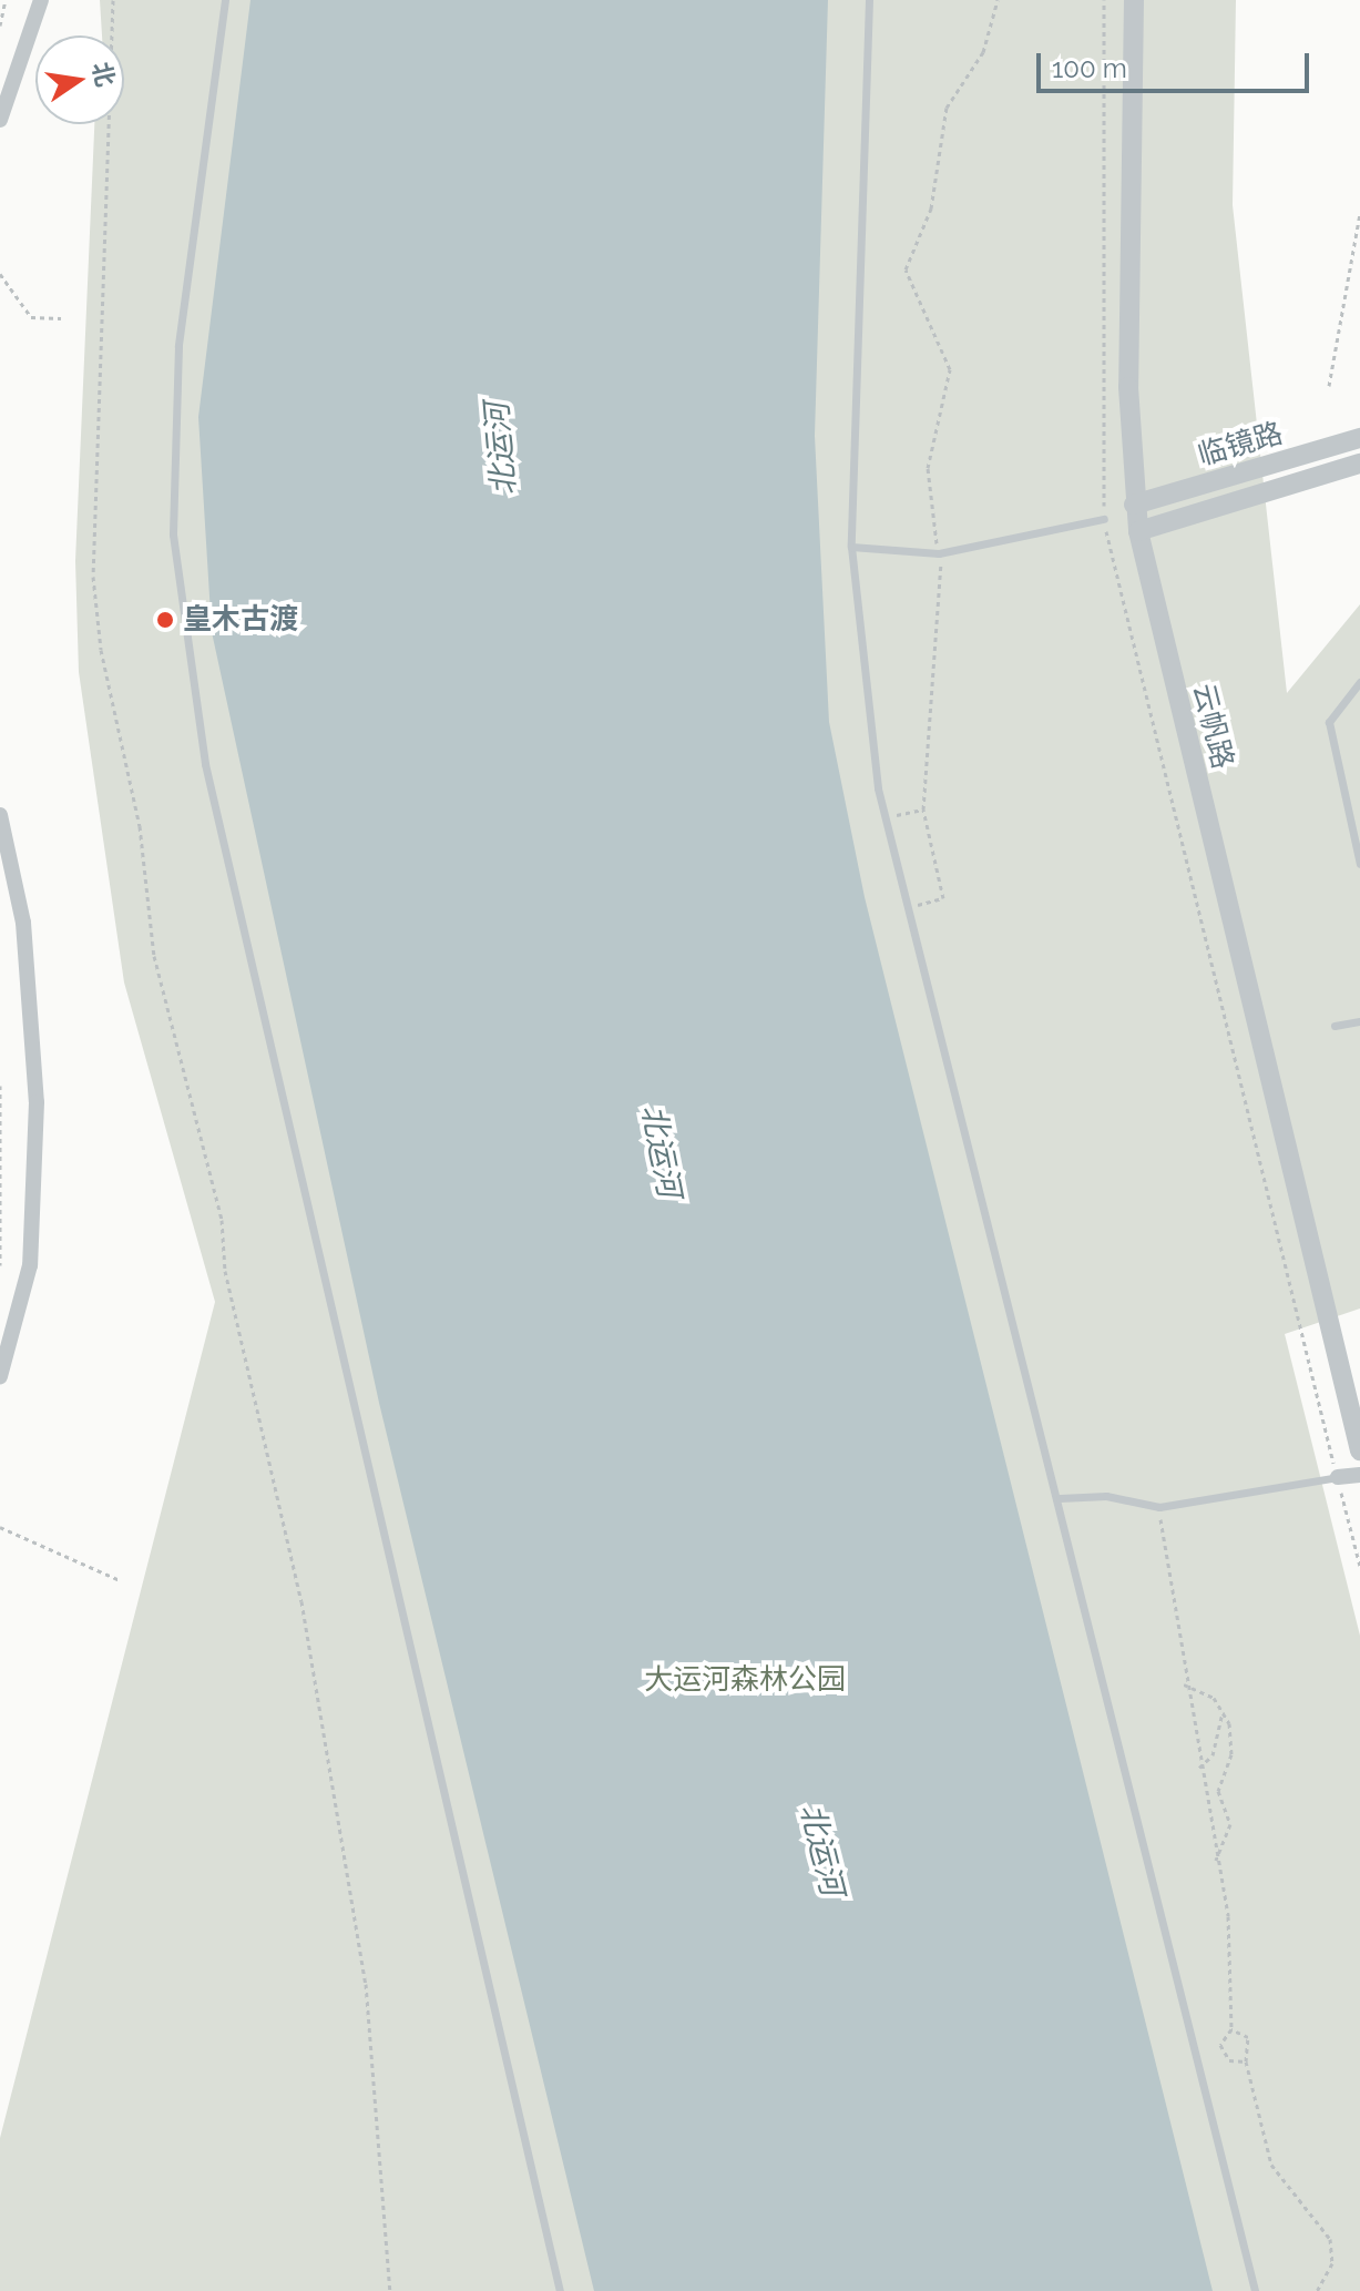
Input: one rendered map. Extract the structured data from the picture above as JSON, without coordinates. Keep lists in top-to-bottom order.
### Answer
{
  "streets": {
    "street": ["临镜路", "云帆路"]
  },
  "crossings": [
    ["临镜路", "云帆路"]
  ],
  "water": ["北运河"],
  "parks": ["大运河森林公园"],
  "places": ["皇木古渡"],
  "scale_bar": "100 m",
  "north": "right"
}
